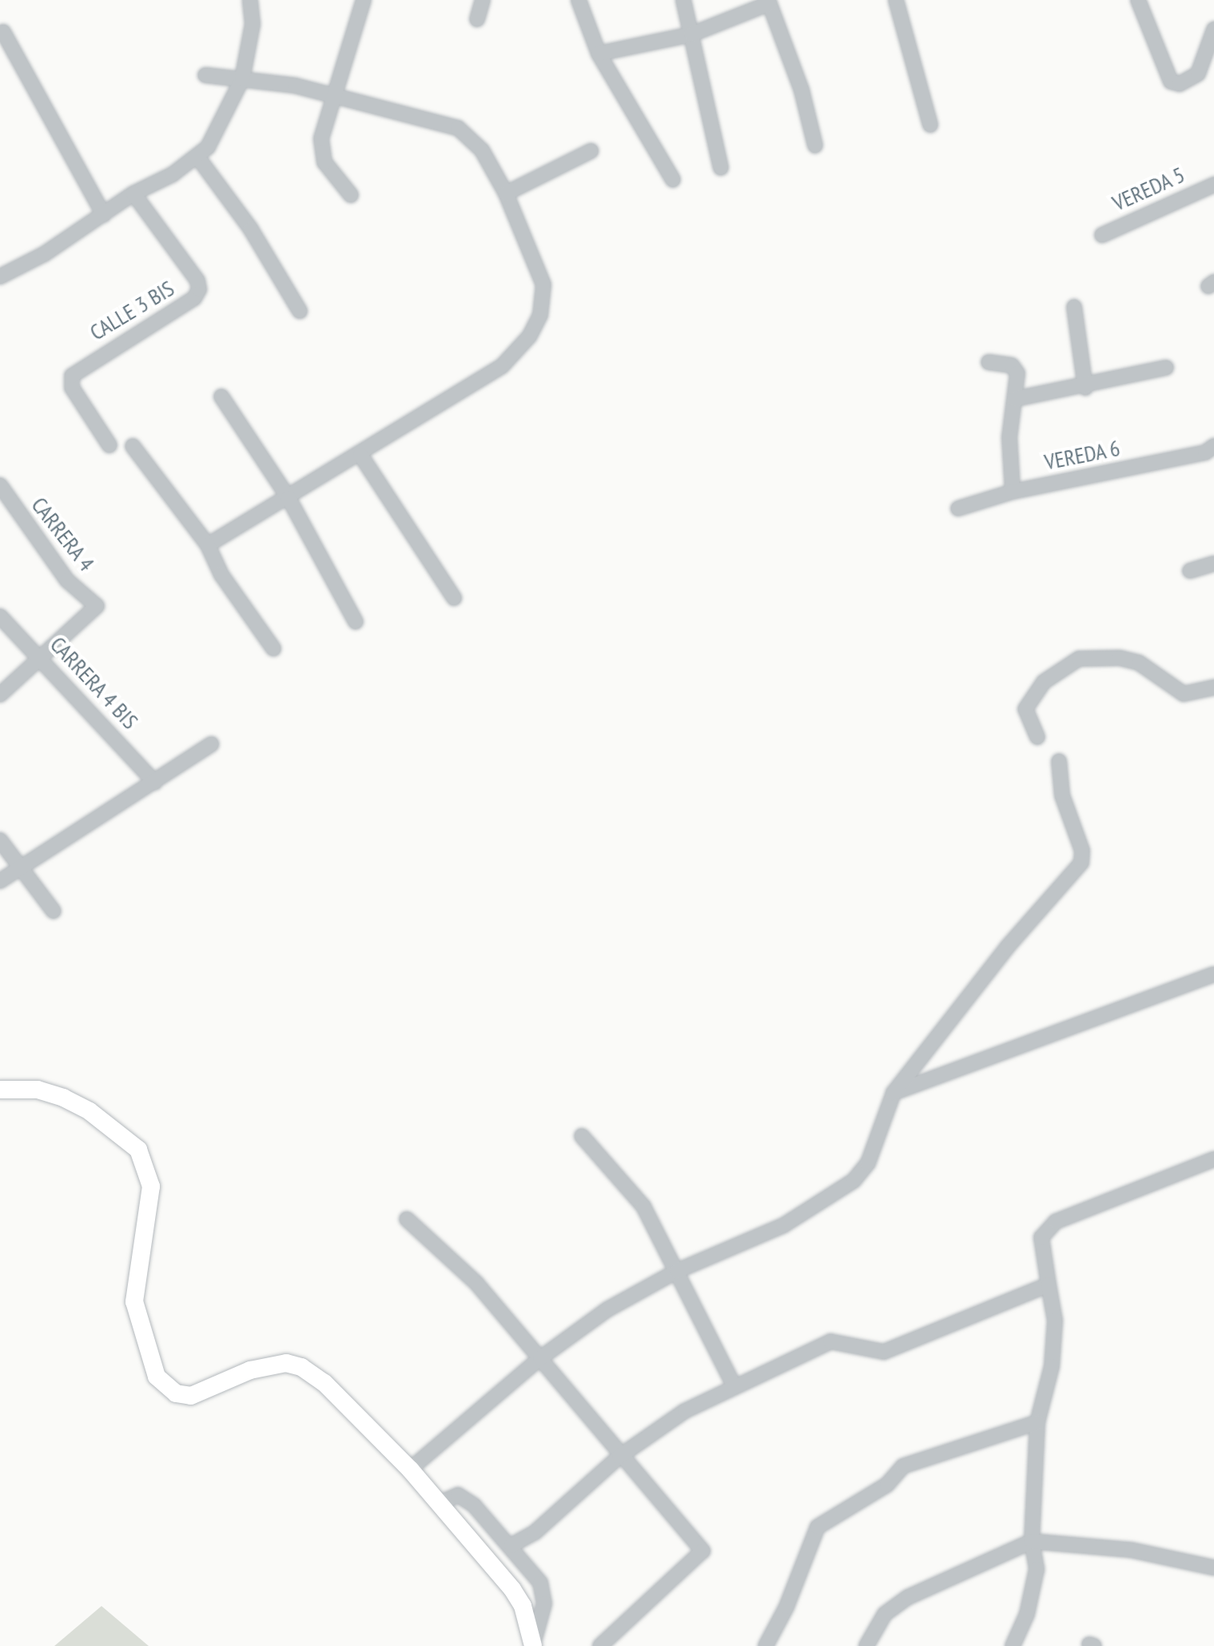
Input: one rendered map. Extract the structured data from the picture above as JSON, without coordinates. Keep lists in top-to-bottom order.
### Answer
{
  "streets": {
    "street": [
      "VEREDA 5",
      "CALLE 3 BIS",
      "VEREDA 6",
      "CARRERA 4",
      "CARRERA 4 BIS"
    ]
  },
  "crossings": [
    ["CARRERA 4", "CARRERA 4 BIS"]
  ]
}
